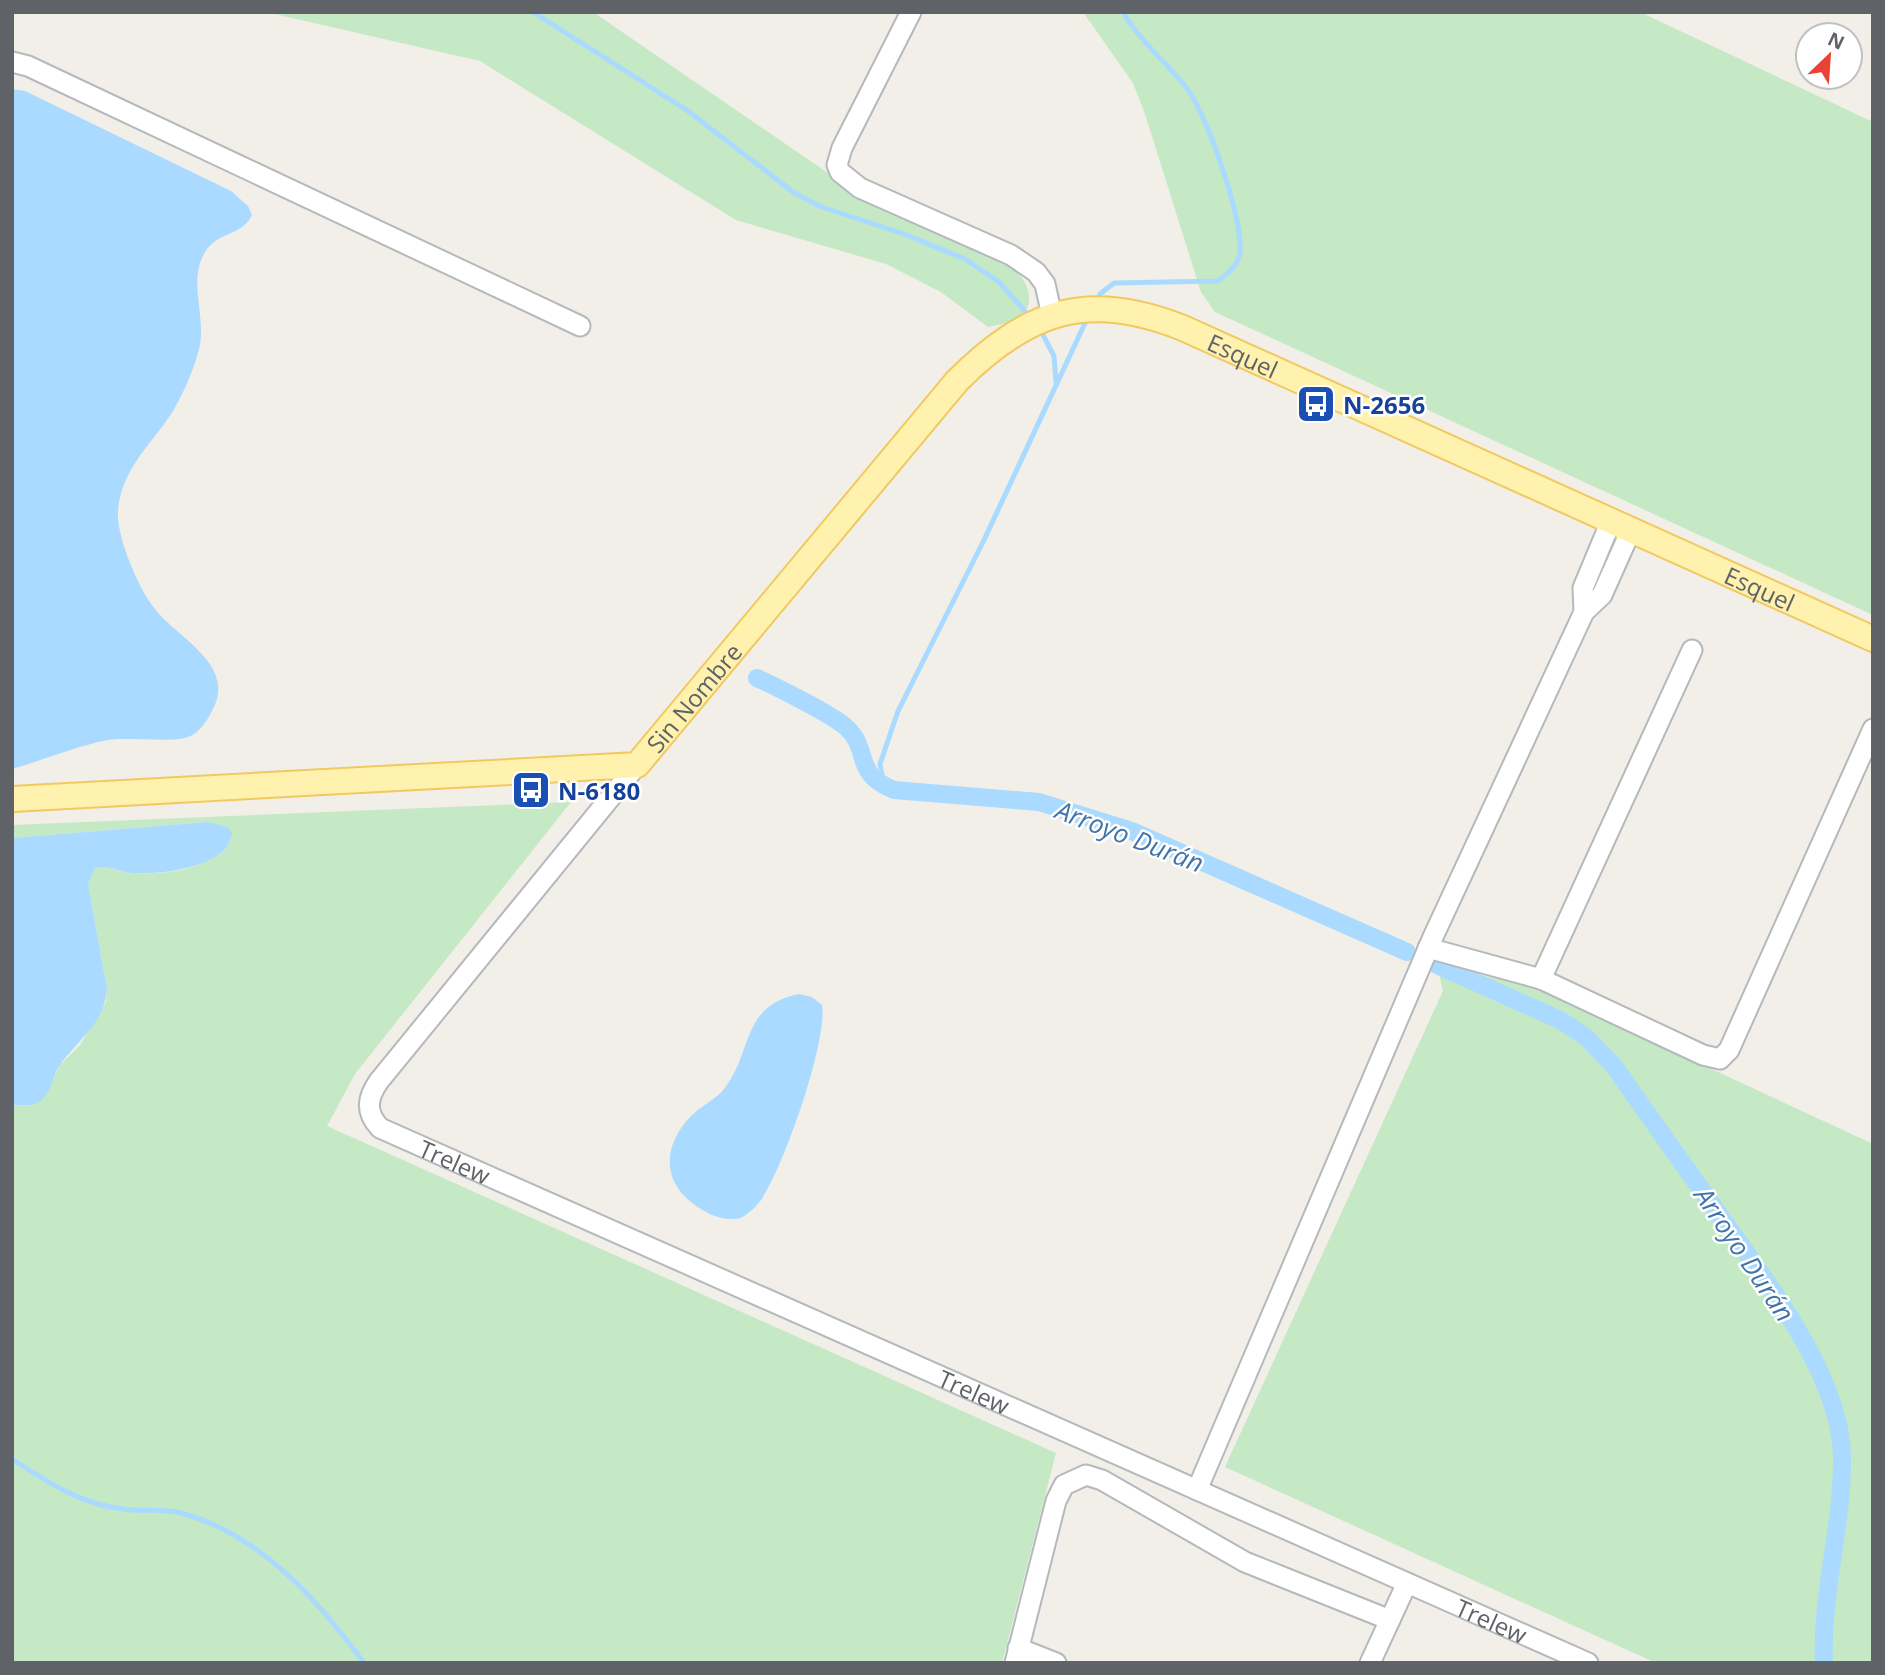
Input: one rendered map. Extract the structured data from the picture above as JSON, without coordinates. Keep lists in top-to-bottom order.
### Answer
{
  "streets": {
    "main road": ["Esquel", "Sin Nombre"],
    "street": ["Trelew"]
  },
  "crossings": [
    ["Esquel", "Sin Nombre"],
    ["Sin Nombre", "Trelew"]
  ],
  "water": ["Arroyo Durán"],
  "places": {
    "bus stop": ["N-2656", "N-6180"]
  },
  "north": "top right"
}
